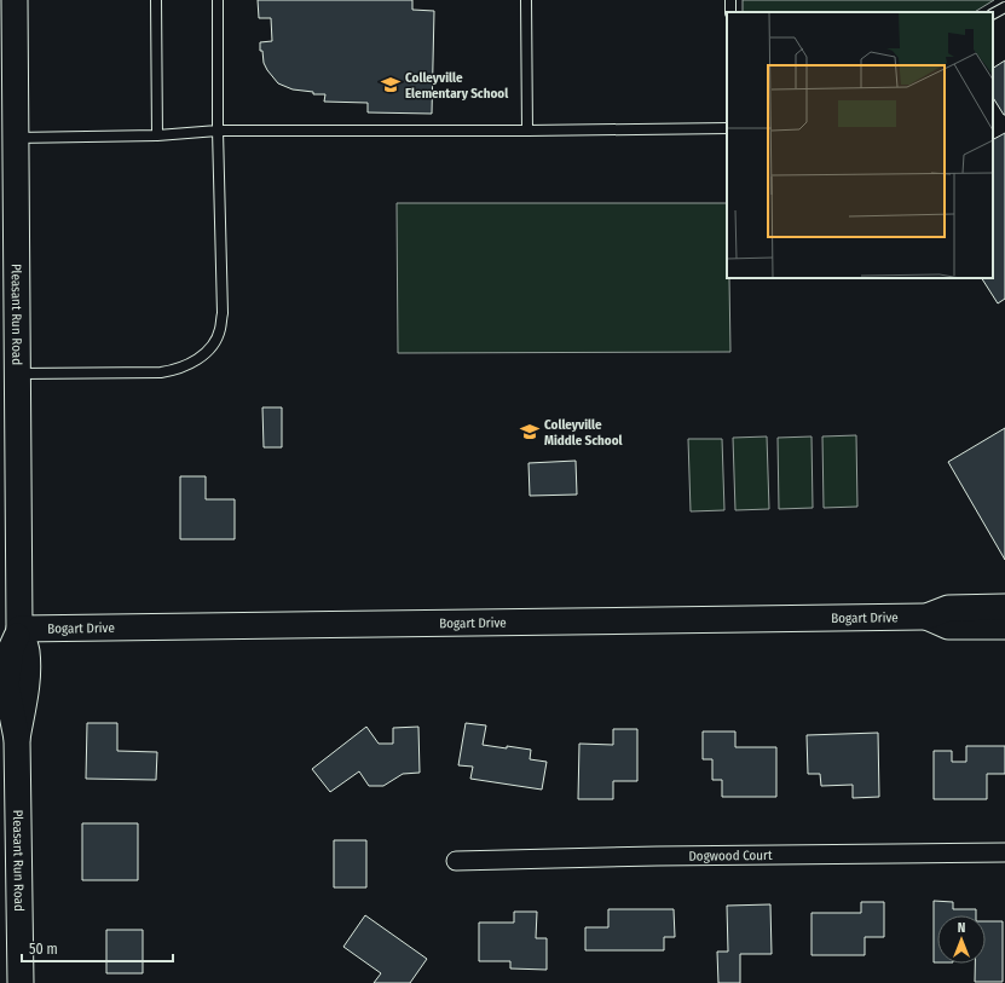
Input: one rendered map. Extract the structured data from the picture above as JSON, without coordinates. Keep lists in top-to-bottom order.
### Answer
{
  "streets": {
    "street": ["Pleasant Run Road", "Bogart Drive", "Dogwood Court"]
  },
  "crossings": [
    ["Pleasant Run Road", "Bogart Drive"]
  ],
  "places": {
    "school or university": ["Colleyville Elementary School", "Colleyville Middle School"]
  },
  "scale_bar": "50 m",
  "north": "top"
}
